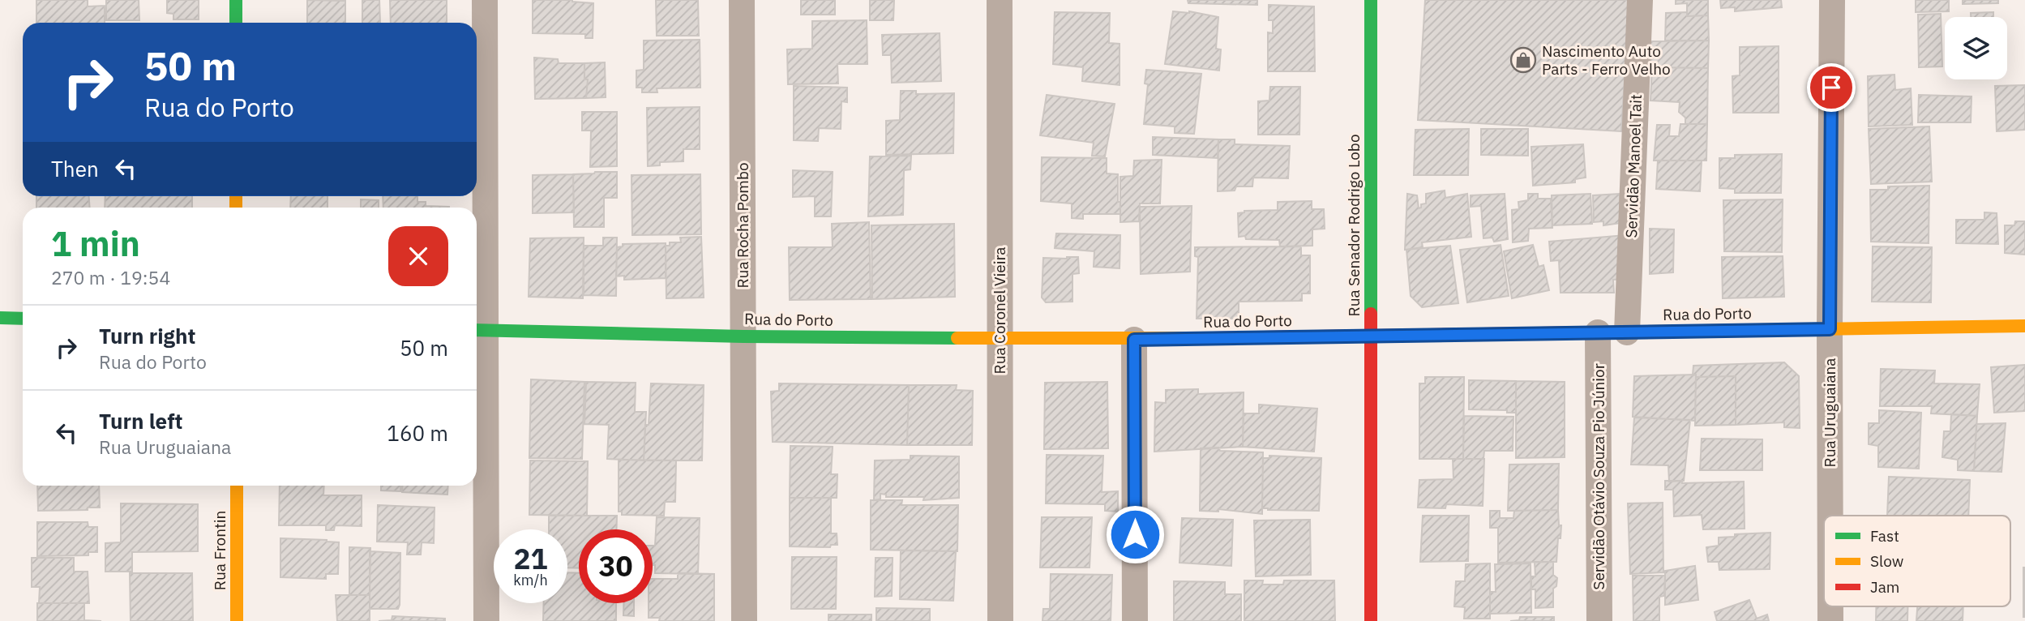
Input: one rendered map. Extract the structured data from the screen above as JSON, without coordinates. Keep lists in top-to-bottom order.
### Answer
{
  "streets": {
    "street": [
      "Servidão Manoel Tait",
      "Rua Rocha Pombo",
      "Rua Senador Rodrigo Lobo",
      "Rua Coronel Vieira",
      "Rua do Porto",
      "Rua Uruguaiana",
      "Servidão Otávio Souza Pio Júnior",
      "Rua Frontin"
    ]
  },
  "crossings": [
    ["Servidão Manoel Tait", "Rua do Porto"],
    ["Rua Rocha Pombo", "Rua do Porto"],
    ["Rua Senador Rodrigo Lobo", "Rua do Porto"],
    ["Rua Coronel Vieira", "Rua do Porto"],
    ["Rua do Porto", "Rua Uruguaiana"],
    ["Rua do Porto", "Servidão Otávio Souza Pio Júnior"]
  ],
  "places": {
    "shop": ["Nascimento Auto Parts - Ferro Velho"]
  },
  "legend": ["Fast", "Slow", "Jam"],
  "page": {
    "turn": ["50 m", "Rua do Porto"],
    "then": "Then",
    "heading": ["1 min", "270 m · 19:54"],
    "list": [
      {
        "name": "Turn right",
        "note": "Rua do Porto",
        "value": "50 m"
      },
      {
        "name": "Turn left",
        "note": "Rua Uruguaiana",
        "value": "160 m"
      }
    ],
    "speed": "21 km/h",
    "limit": "30"
  }
}
